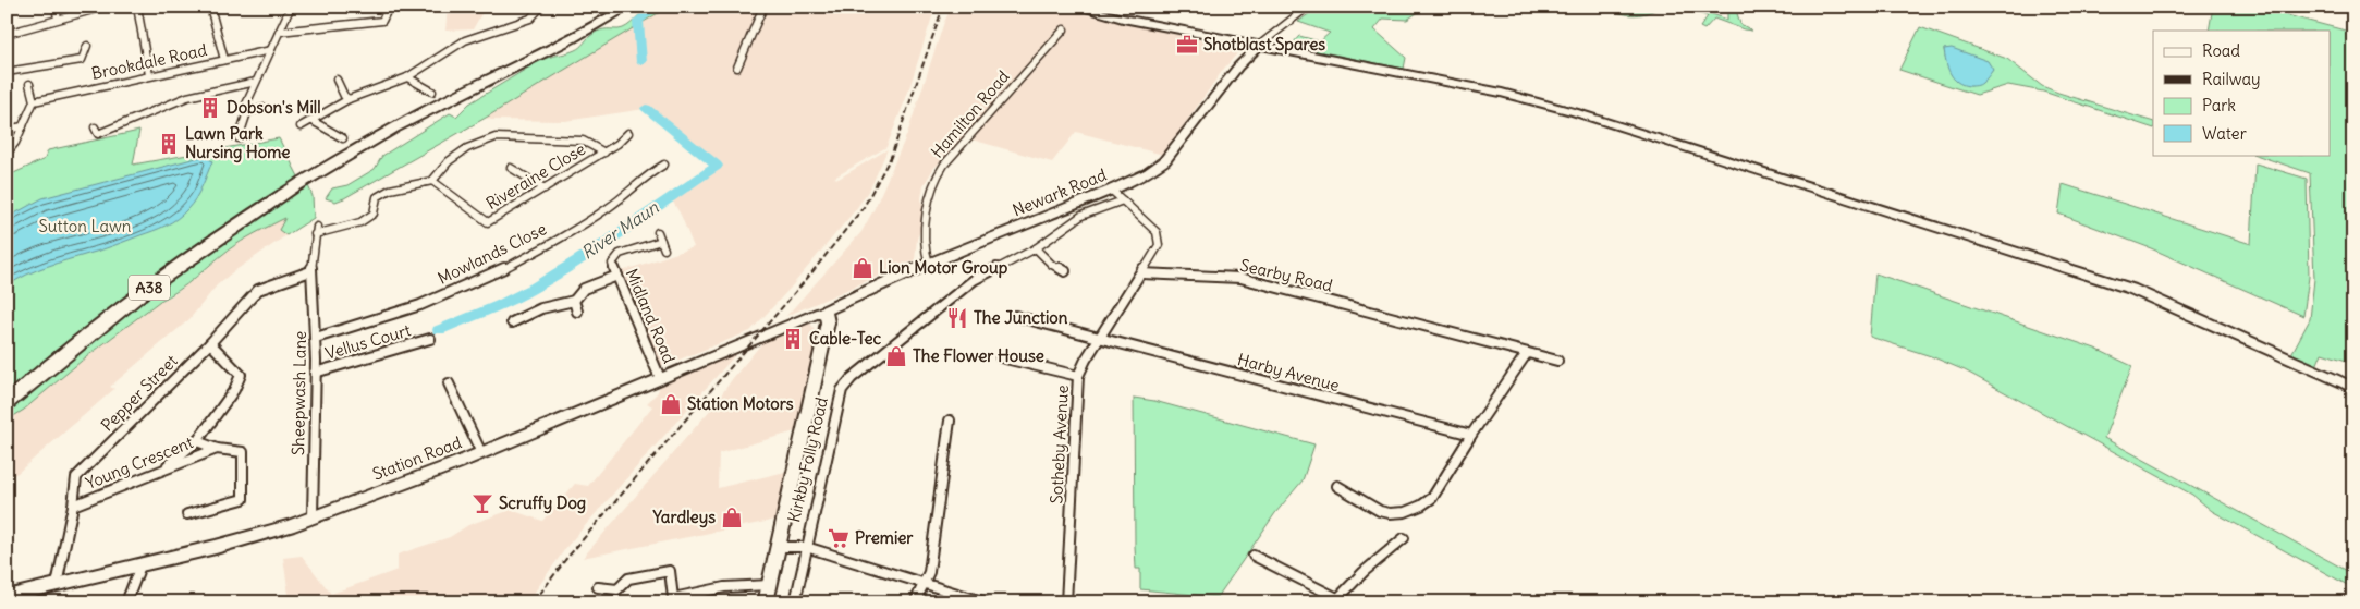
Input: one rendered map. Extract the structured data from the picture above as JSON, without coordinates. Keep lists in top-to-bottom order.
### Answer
{
  "streets": {
    "highway": ["A38"],
    "main road": ["Newark Road", "Station Road", "Kirkby Folly Road"],
    "street": [
      "Brookdale Road",
      "Hamilton Road",
      "Riveraine Close",
      "Mowlands Close",
      "Searby Road",
      "Midland Road",
      "Vellus Court",
      "Harby Avenue",
      "Pepper Street",
      "Sheepwash Lane",
      "Sotheby Avenue",
      "Young Crescent"
    ]
  },
  "crossings": [
    ["Hamilton Road", "Newark Road"],
    ["Riveraine Close", "Sheepwash Lane"],
    ["Newark Road", "Station Road"],
    ["Newark Road", "Kirkby Folly Road"],
    ["Mowlands Close", "Sheepwash Lane"],
    ["Searby Road", "Sotheby Avenue"],
    ["Midland Road", "Station Road"],
    ["Vellus Court", "Sheepwash Lane"],
    ["Harby Avenue", "Sotheby Avenue"],
    ["Pepper Street", "Sheepwash Lane"],
    ["Pepper Street", "Station Road"],
    ["Pepper Street", "Young Crescent"],
    ["Sheepwash Lane", "Station Road"],
    ["Station Road", "Kirkby Folly Road"]
  ],
  "water": ["River Maun"],
  "parks": ["Sutton Lawn"],
  "places": {
    "office": ["Shotblast Spares"],
    "building": ["Dobson's Mill", "Lawn Park Nursing Home", "Cable-Tec"],
    "shop": [
      "Lion Motor Group",
      "The Flower House",
      "Station Motors",
      "Yardleys"
    ],
    "restaurant": ["The Junction"],
    "bar": ["Scruffy Dog"],
    "supermarket": ["Premier"]
  },
  "legend": [
    "Road",
    "Railway",
    "Park",
    "Water"
  ]
}
